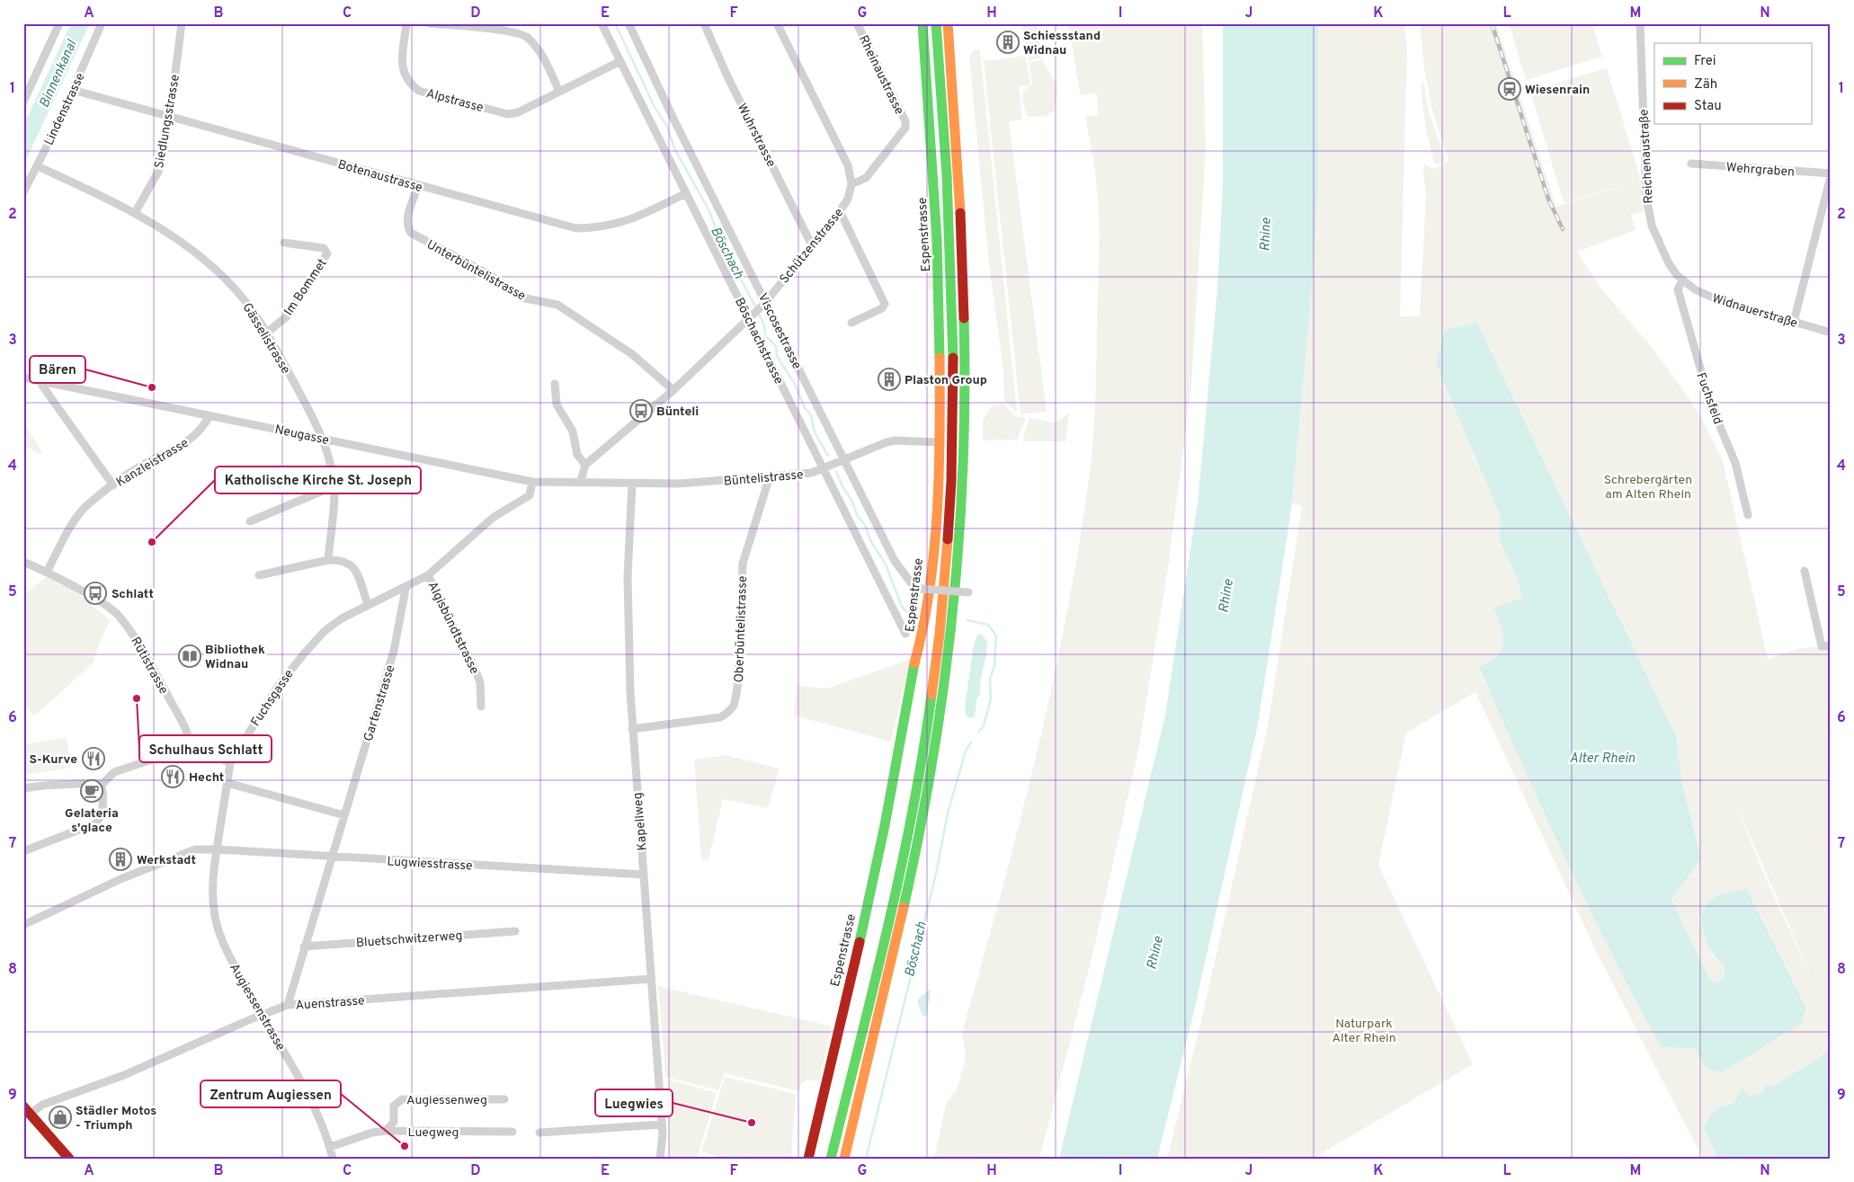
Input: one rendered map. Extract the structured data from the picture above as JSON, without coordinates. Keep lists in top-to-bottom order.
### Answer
{
  "streets": {
    "main road": ["Espenstrasse"],
    "street": [
      "Rheinaustrasse",
      "Alpstrasse",
      "Lindenstrasse",
      "Siedlungsstrasse",
      "Wuhrstrasse",
      "Reichenaustraße",
      "Wehrgraben",
      "Botenaustrasse",
      "Schützenstrasse",
      "Unterbüntelistrasse",
      "Im Bommet",
      "Widnauerstraße",
      "Viscosestrasse",
      "Gässelistrasse",
      "Böschachstrasse",
      "Fuchsfeld",
      "Neugasse",
      "Kanzleistrasse",
      "Büntelistrasse",
      "Algisbündtstrasse",
      "Oberbüntelistrasse",
      "Rütistrasse",
      "Fuchsgasse",
      "Gartenstrasse",
      "Kapellweg",
      "Lugwiesstrasse",
      "Bluetschwitzerweg",
      "Auenstrasse",
      "Augiessenstrasse",
      "Augiessenweg",
      "Luegweg"
    ]
  },
  "crossings": [
    ["Rheinaustrasse", "Schützenstrasse"],
    ["Alpstrasse", "Böschachstrasse"],
    ["Lindenstrasse", "Botenaustrasse"],
    ["Lindenstrasse", "Gässelistrasse"],
    ["Siedlungsstrasse", "Botenaustrasse"],
    ["Siedlungsstrasse", "Gässelistrasse"],
    ["Wuhrstrasse", "Schützenstrasse"],
    ["Reichenaustraße", "Widnauerstraße"],
    ["Reichenaustraße", "Fuchsfeld"],
    ["Botenaustrasse", "Unterbüntelistrasse"],
    ["Botenaustrasse", "Böschachstrasse"],
    ["Espenstrasse", "Büntelistrasse"],
    ["Schützenstrasse", "Unterbüntelistrasse"],
    ["Schützenstrasse", "Viscosestrasse"],
    ["Schützenstrasse", "Böschachstrasse"],
    ["Im Bommet", "Gässelistrasse"],
    ["Widnauerstraße", "Fuchsfeld"],
    ["Viscosestrasse", "Büntelistrasse"],
    ["Gässelistrasse", "Neugasse"],
    ["Böschachstrasse", "Büntelistrasse"],
    ["Neugasse", "Kanzleistrasse"],
    ["Neugasse", "Büntelistrasse"],
    ["Neugasse", "Fuchsgasse"],
    ["Kanzleistrasse", "Rütistrasse"],
    ["Büntelistrasse", "Oberbüntelistrasse"],
    ["Büntelistrasse", "Kapellweg"],
    ["Algisbündtstrasse", "Fuchsgasse"],
    ["Oberbüntelistrasse", "Kapellweg"],
    ["Fuchsgasse", "Gartenstrasse"],
    ["Fuchsgasse", "Lugwiesstrasse"],
    ["Fuchsgasse", "Augiessenstrasse"],
    ["Gartenstrasse", "Lugwiesstrasse"],
    ["Gartenstrasse", "Bluetschwitzerweg"],
    ["Gartenstrasse", "Auenstrasse"],
    ["Kapellweg", "Lugwiesstrasse"],
    ["Kapellweg", "Auenstrasse"],
    ["Lugwiesstrasse", "Augiessenstrasse"],
    ["Auenstrasse", "Augiessenstrasse"],
    ["Augiessenstrasse", "Luegweg"],
    ["Augiessenweg", "Luegweg"]
  ],
  "water": [
    "Binnenkanal",
    "Rhine",
    "Böschach",
    "Alter Rhein"
  ],
  "parks": ["Schrebergärten am Alten Rhein", "Naturpark Alter Rhein"],
  "places": {
    "building": ["Schiessstand Widnau", "Plaston Group", "Werkstadt"],
    "station": ["Wiesenrain"],
    "other": [
      "Bären",
      "Katholische Kirche St. Joseph",
      "Schulhaus Schlatt",
      "Luegwies",
      "Zentrum Augiessen"
    ],
    "bus stop": ["Bünteli", "Schlatt"],
    "library": ["Bibliothek Widnau"],
    "restaurant": ["S-Kurve", "Hecht"],
    "cafe": ["Gelateria s'glace"],
    "shop": ["Städler Motos - Triumph"]
  },
  "legend": ["Frei", "Zäh", "Stau"],
  "grid": {
    "columns": [
      "A",
      "B",
      "C",
      "D",
      "E",
      "F",
      "G",
      "H",
      "I",
      "J",
      "K",
      "L",
      "M",
      "N"
    ],
    "rows": [
      "1",
      "2",
      "3",
      "4",
      "5",
      "6",
      "7",
      "8",
      "9"
    ]
  }
}
